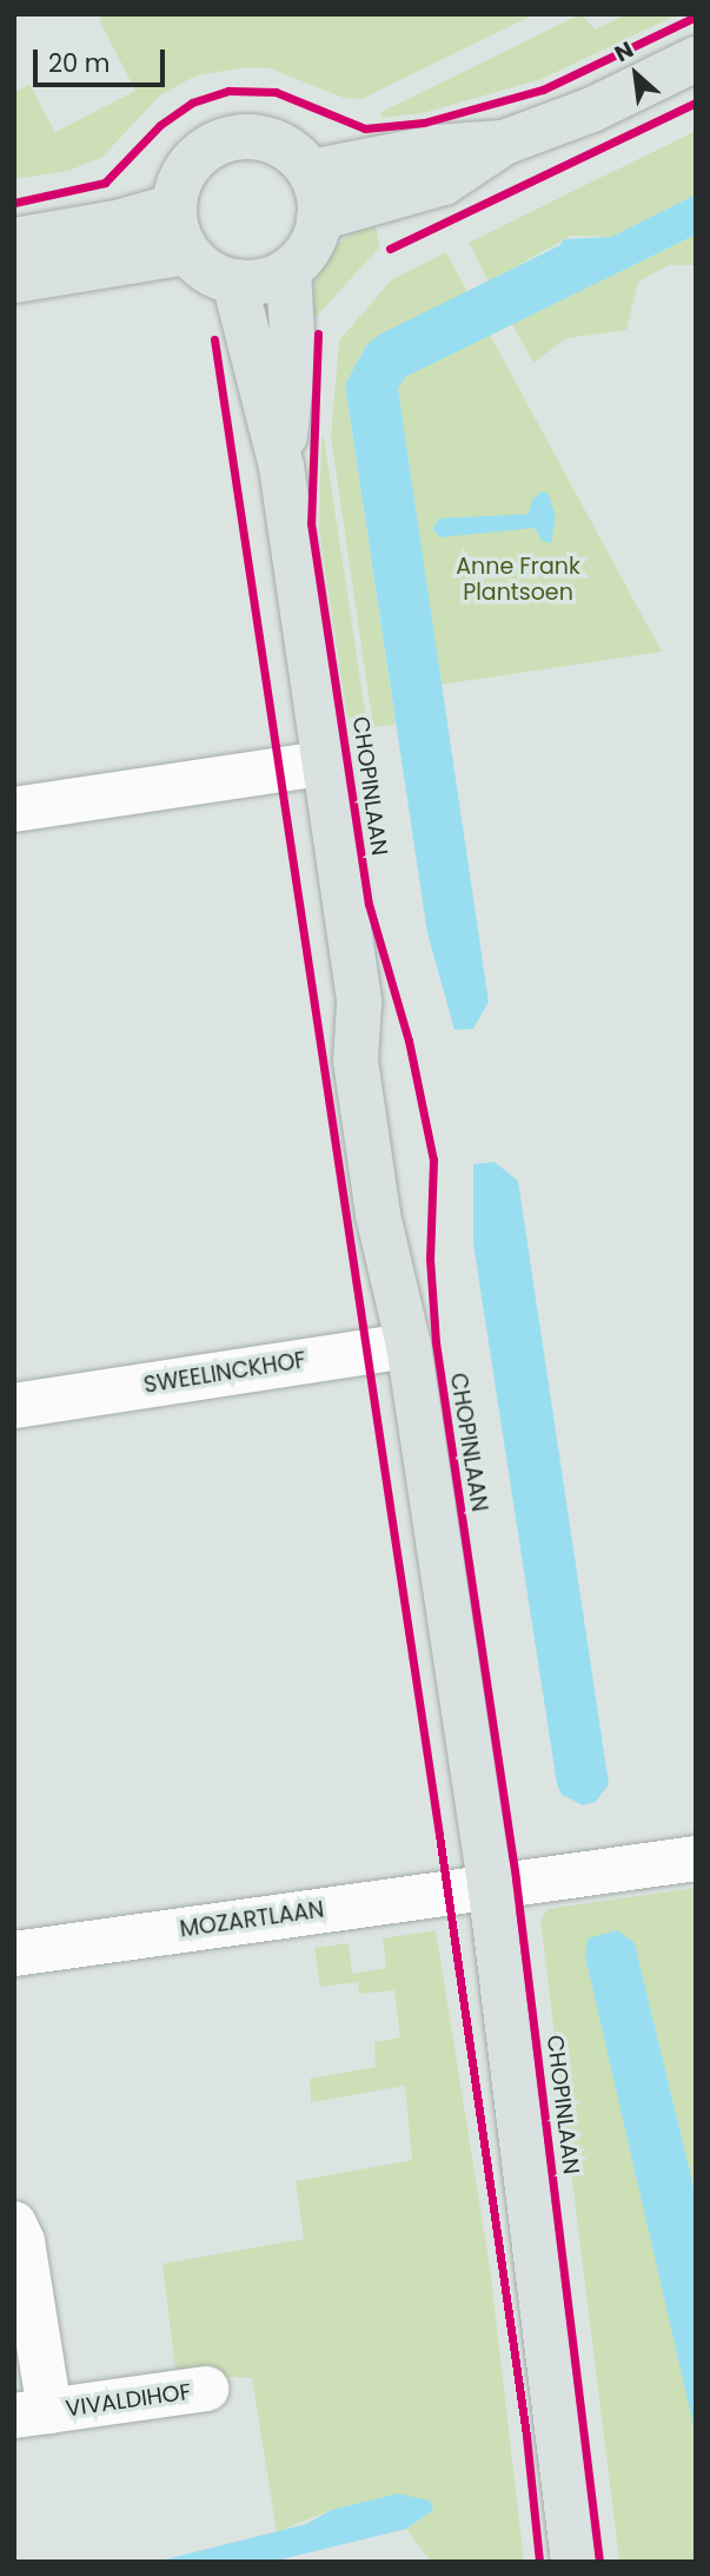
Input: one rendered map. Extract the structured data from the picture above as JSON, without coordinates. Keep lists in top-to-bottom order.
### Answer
{
  "streets": {
    "main road": ["CHOPINLAAN"],
    "street": ["SWEELINCKHOF", "MOZARTLAAN", "VIVALDIHOF"]
  },
  "crossings": [
    ["CHOPINLAAN", "SWEELINCKHOF"],
    ["CHOPINLAAN", "MOZARTLAAN"]
  ],
  "parks": ["Anne Frank Plantsoen"],
  "scale_bar": "20 m",
  "north": "top left"
}
